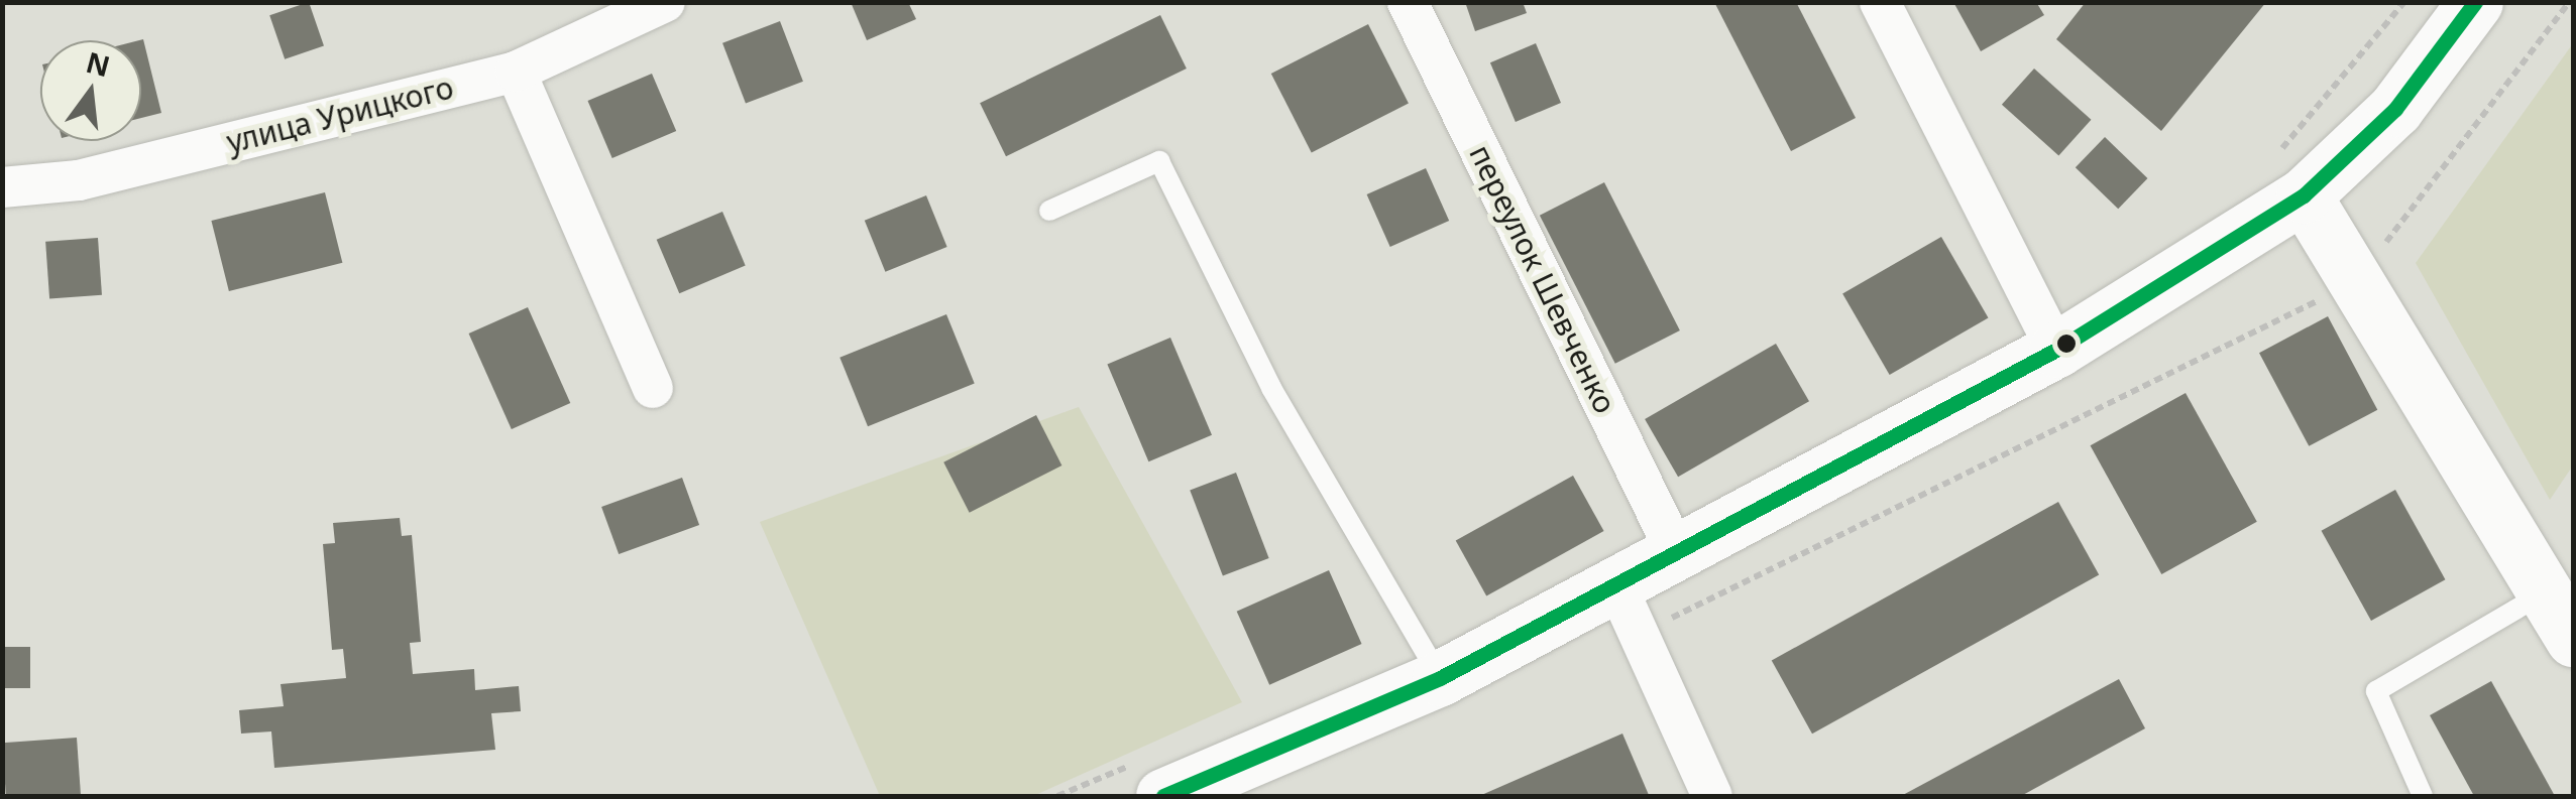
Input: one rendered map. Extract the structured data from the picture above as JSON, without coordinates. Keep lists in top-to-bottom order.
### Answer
{
  "streets": {
    "street": ["улица Урицкого", "переулок Шевченко"]
  },
  "north": "top"
}
